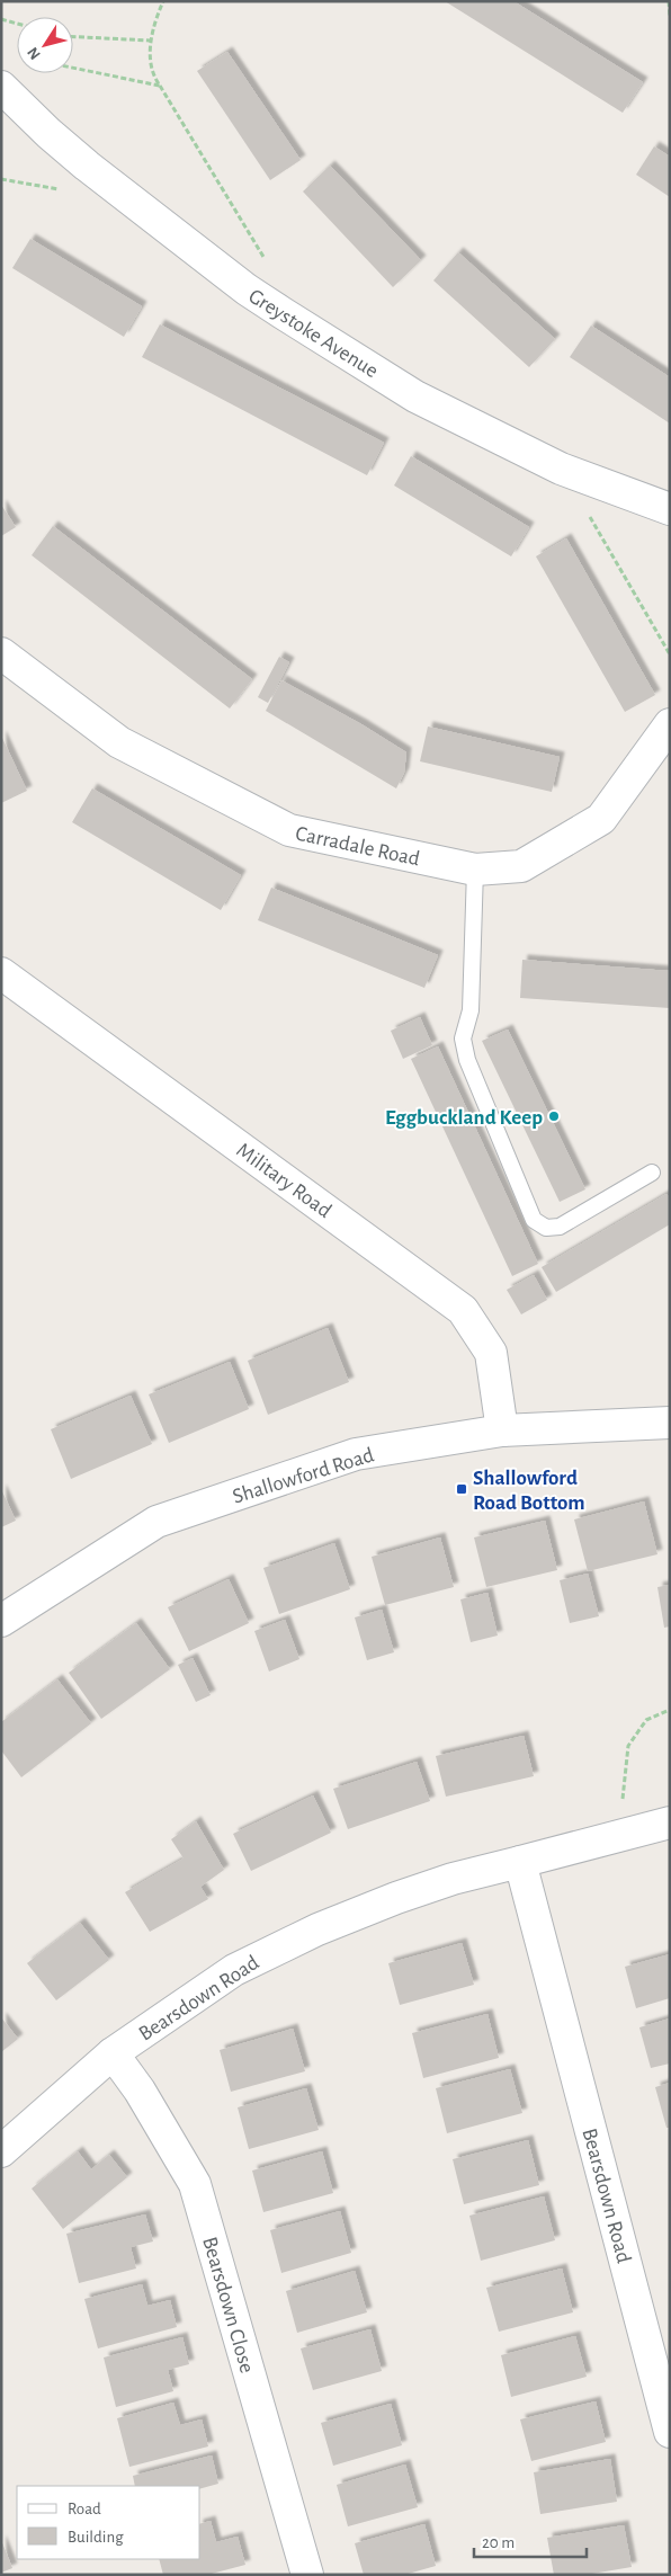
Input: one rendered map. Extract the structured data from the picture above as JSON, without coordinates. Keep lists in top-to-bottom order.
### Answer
{
  "streets": {
    "street": [
      "Greystoke Avenue",
      "Carradale Road",
      "Military Road",
      "Shallowford Road",
      "Bearsdown Road",
      "Bearsdown Close"
    ]
  },
  "crossings": [
    ["Military Road", "Shallowford Road"],
    ["Bearsdown Road", "Bearsdown Close"]
  ],
  "places": {
    "other": ["Eggbuckland Keep"],
    "transit": ["Shallowford Road Bottom"]
  },
  "legend": ["Road", "Building"],
  "scale_bar": "20 m",
  "north": "bottom left"
}
